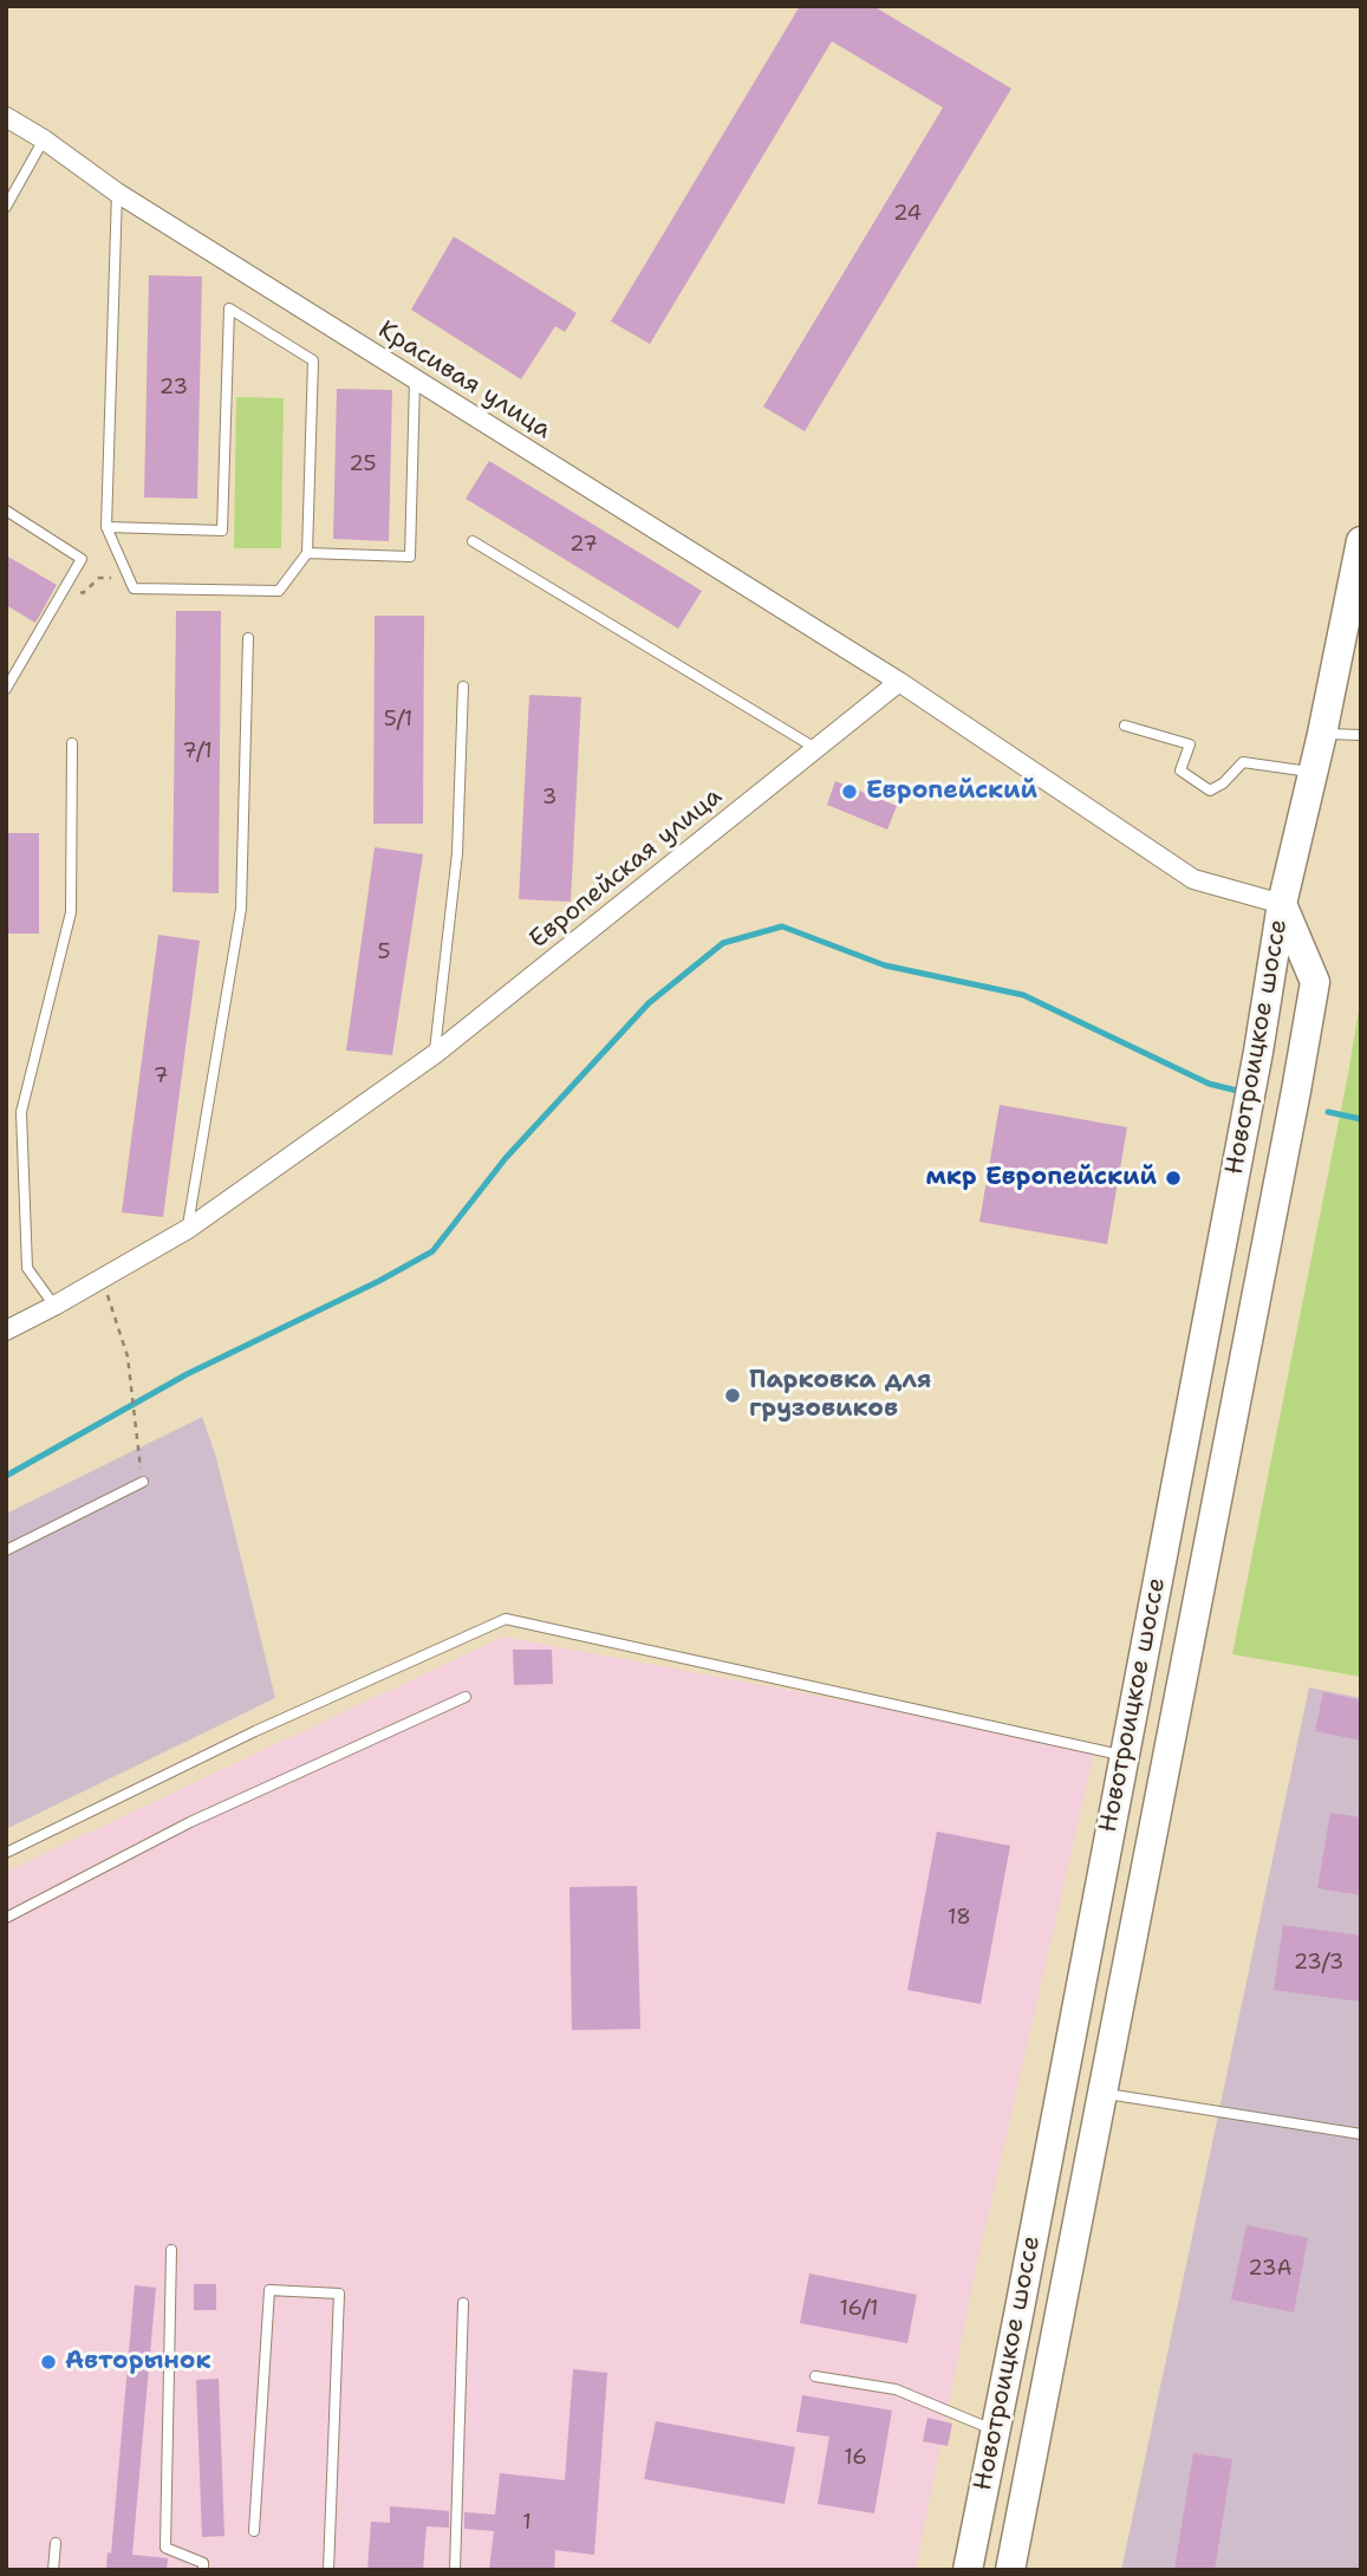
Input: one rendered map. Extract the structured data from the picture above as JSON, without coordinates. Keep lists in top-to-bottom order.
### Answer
{
  "streets": {
    "main road": ["Новотроицкое шоссе"],
    "street": ["Красивая улица", "Европейская улица"]
  },
  "crossings": [
    ["Красивая улица", "Европейская улица"]
  ],
  "places": [
    "Европейский",
    "мкр Европейский",
    "Парковка для грузовиков",
    "Авторынок"
  ],
  "house_numbers": [
    "24",
    "23",
    "25",
    "27",
    "5/1",
    "7/1",
    "3",
    "5",
    "7",
    "18",
    "23/3",
    "23А",
    "16/1",
    "16",
    "1"
  ]
}
